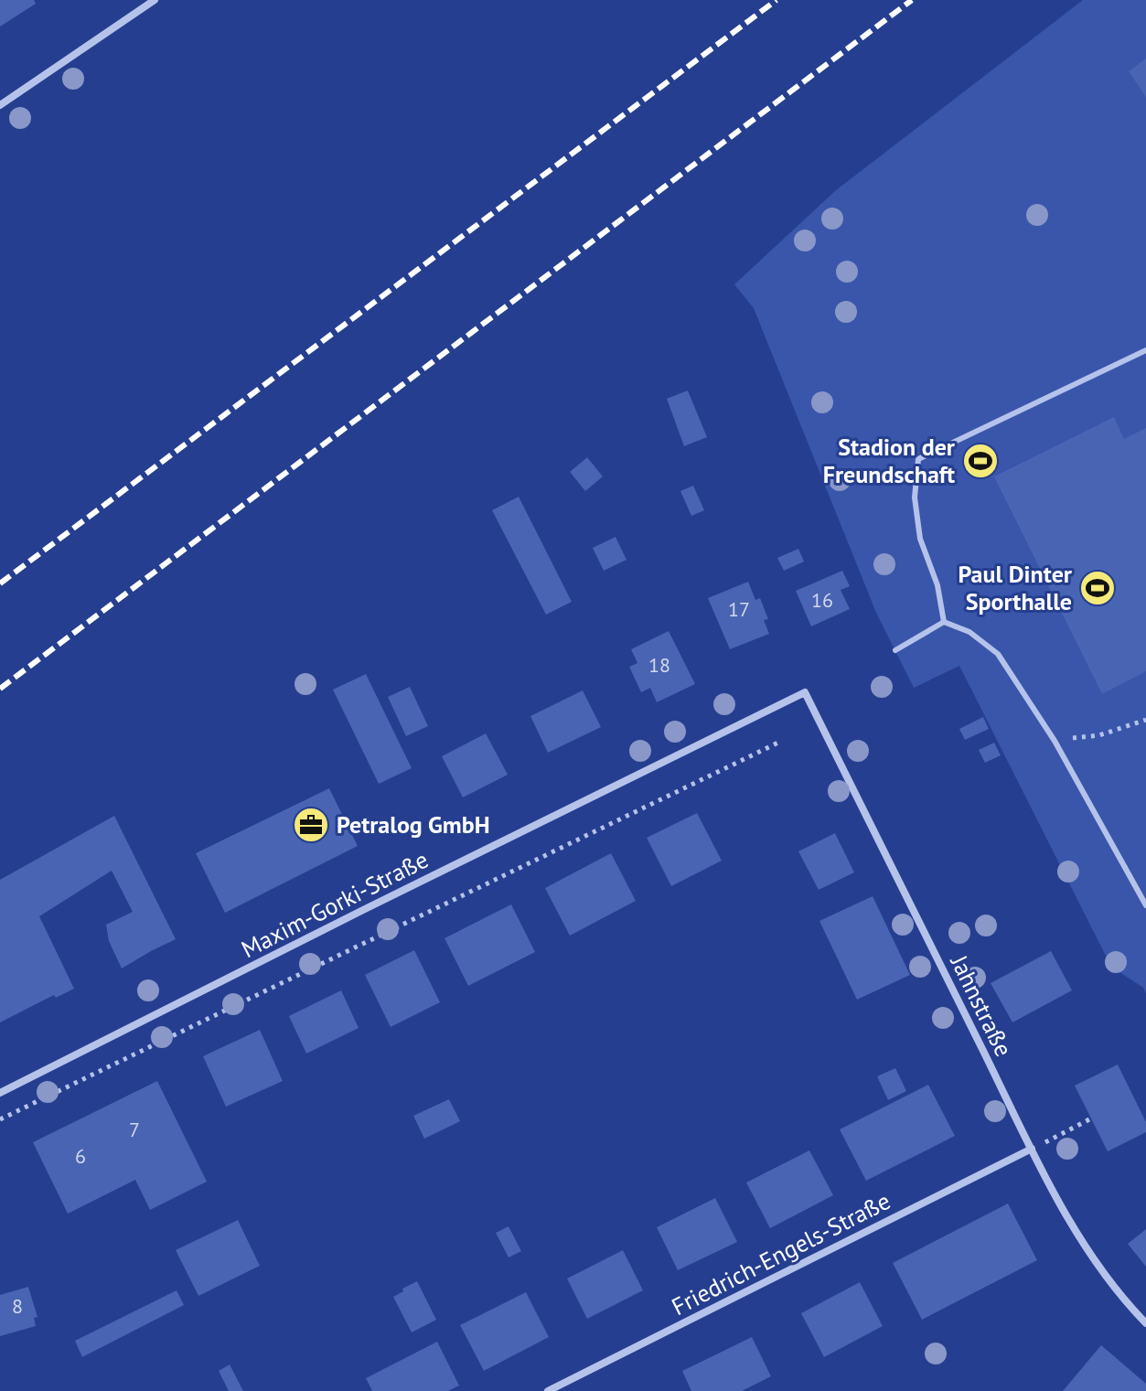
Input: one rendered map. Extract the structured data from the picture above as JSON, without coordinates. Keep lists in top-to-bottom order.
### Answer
{
  "streets": {
    "street": ["Maxim-Gorki-Straße", "Jahnstraße", "Friedrich-Engels-Straße"]
  },
  "crossings": [
    ["Maxim-Gorki-Straße", "Jahnstraße"],
    ["Jahnstraße", "Friedrich-Engels-Straße"]
  ],
  "places": {
    "sports": ["Stadion der Freundschaft", "Paul Dinter Sporthalle"],
    "office": ["Petralog GmbH"]
  },
  "house_numbers": [
    "16",
    "17",
    "18",
    "7",
    "6",
    "8"
  ]
}
